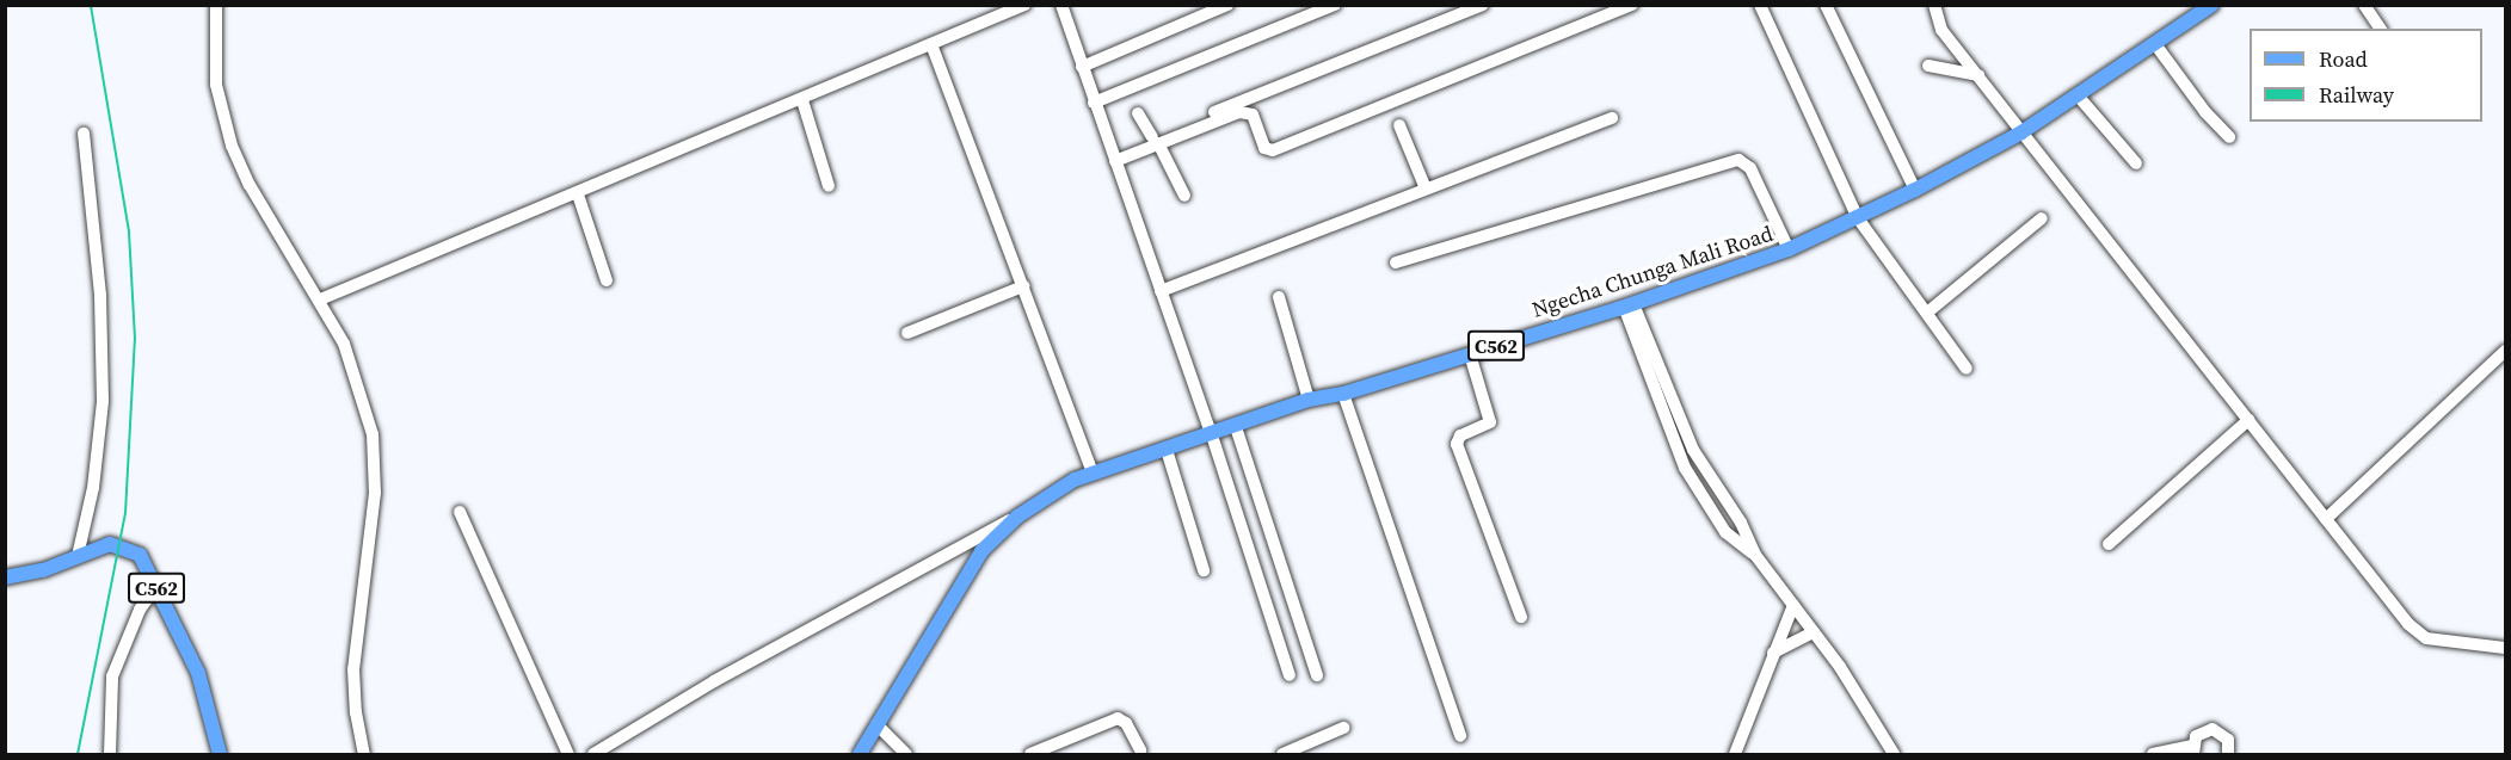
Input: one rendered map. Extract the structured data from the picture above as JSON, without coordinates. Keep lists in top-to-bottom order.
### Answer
{
  "streets": {
    "main road": ["Ngecha Chunga Mali Road", "C562"]
  },
  "legend": ["Road", "Railway"]
}
